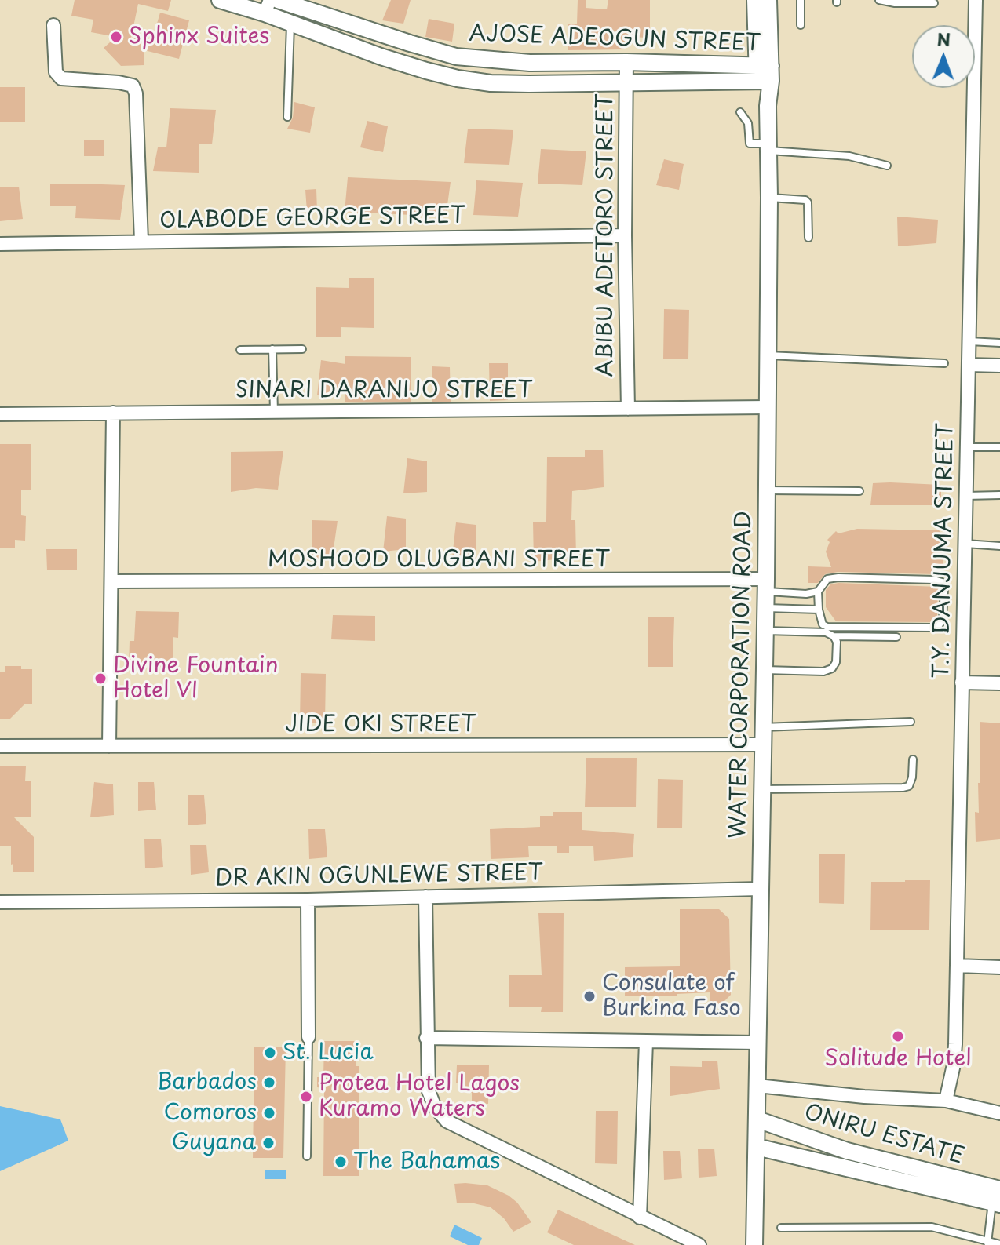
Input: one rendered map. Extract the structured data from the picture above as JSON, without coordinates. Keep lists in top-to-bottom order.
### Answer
{
  "streets": {
    "street": [
      "AJOSE ADEOGUN STREET",
      "OLABODE GEORGE STREET",
      "ABIBU ADETORO STREET",
      "SINARI DARANIJO STREET",
      "T.Y. DANJUMA STREET",
      "MOSHOOD OLUGBANI STREET",
      "WATER CORPORATION ROAD",
      "JIDE OKI STREET",
      "DR AKIN OGUNLEWE STREET",
      "ONIRU ESTATE"
    ]
  },
  "crossings": [
    ["AJOSE ADEOGUN STREET", "ABIBU ADETORO STREET"],
    ["AJOSE ADEOGUN STREET", "WATER CORPORATION ROAD"],
    ["OLABODE GEORGE STREET", "ABIBU ADETORO STREET"],
    ["ABIBU ADETORO STREET", "SINARI DARANIJO STREET"],
    ["SINARI DARANIJO STREET", "WATER CORPORATION ROAD"],
    ["MOSHOOD OLUGBANI STREET", "WATER CORPORATION ROAD"],
    ["WATER CORPORATION ROAD", "JIDE OKI STREET"],
    ["WATER CORPORATION ROAD", "DR AKIN OGUNLEWE STREET"],
    ["WATER CORPORATION ROAD", "ONIRU ESTATE"]
  ],
  "places": [
    "Sphinx Suites",
    "Divine Fountain Hotel VI",
    "Consulate of Burkina Faso",
    "Solitude Hotel",
    "St. Lucia",
    "Barbados",
    "Protea Hotel Lagos Kuramo Waters",
    "Comoros",
    "Guyana",
    "The Bahamas"
  ],
  "north": "top"
}
